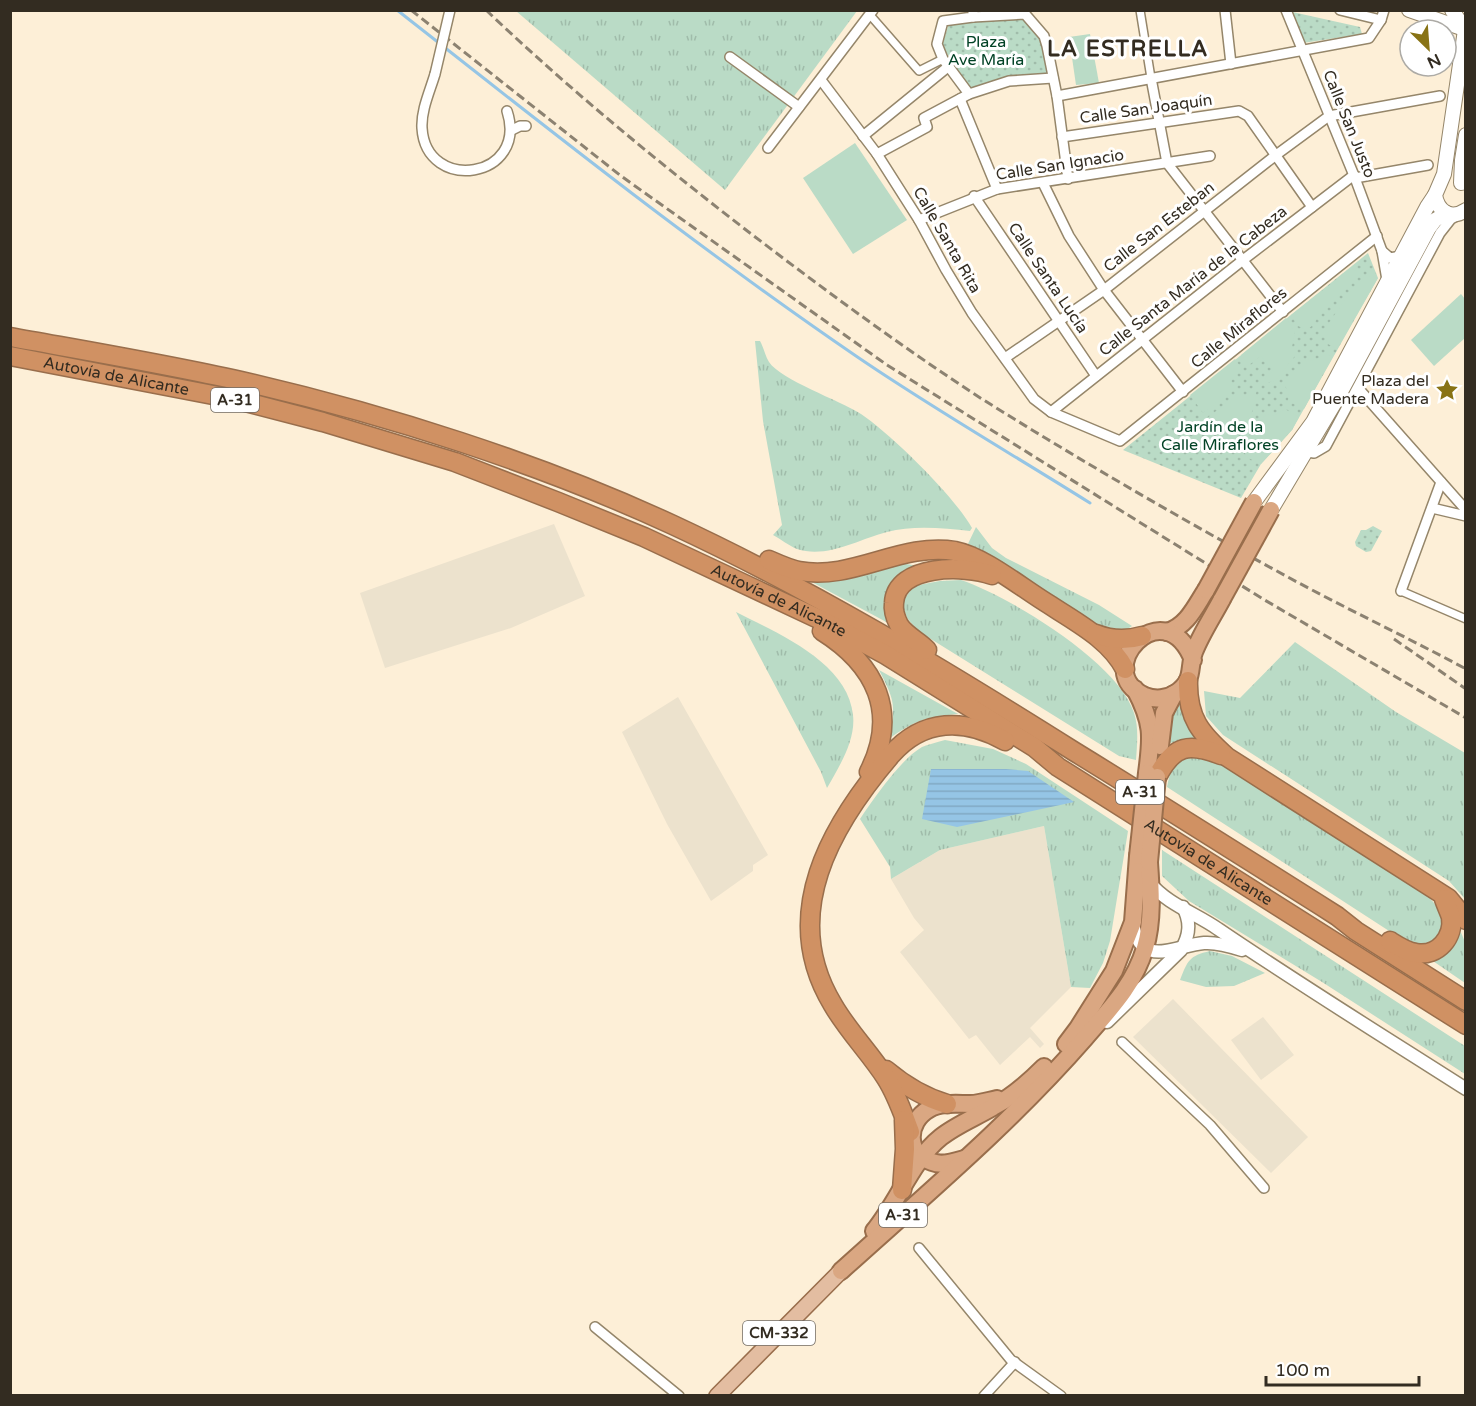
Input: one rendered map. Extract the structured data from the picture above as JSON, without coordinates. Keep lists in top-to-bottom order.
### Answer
{
  "streets": {
    "highway": ["Autovía de Alicante", "A-31"],
    "main road": ["CM-332"],
    "street": [
      "Calle San Joaquín",
      "Calle San Justo",
      "Calle San Ignacio",
      "Calle San Esteban",
      "Calle Santa Rita",
      "Calle Santa Lucía",
      "Calle Santa María de la Cabeza",
      "Calle Miraflores"
    ]
  },
  "crossings": [
    ["Calle San Joaquín", "Calle San Esteban"],
    ["Calle San Justo", "Calle San Esteban"],
    ["Calle San Justo", "Calle Santa María de la Cabeza"],
    ["Calle San Justo", "Calle Miraflores"],
    ["Calle San Ignacio", "Calle Santa Rita"],
    ["Calle San Ignacio", "Calle Santa Lucía"],
    ["Calle San Esteban", "Calle Santa Rita"],
    ["Calle San Esteban", "Calle Santa Lucía"],
    ["Calle Santa Rita", "Calle Santa María de la Cabeza"],
    ["Calle Santa Rita", "Calle Miraflores"],
    ["Calle Santa Lucía", "Calle Santa María de la Cabeza"],
    ["A-31", "CM-332"]
  ],
  "districts": ["LA ESTRELLA"],
  "parks": ["Plaza Ave María", "Jardín de la Calle Miraflores"],
  "places": {
    "place": ["Plaza del Puente Madera"]
  },
  "scale_bar": "100 m",
  "north": "bottom right"
}
